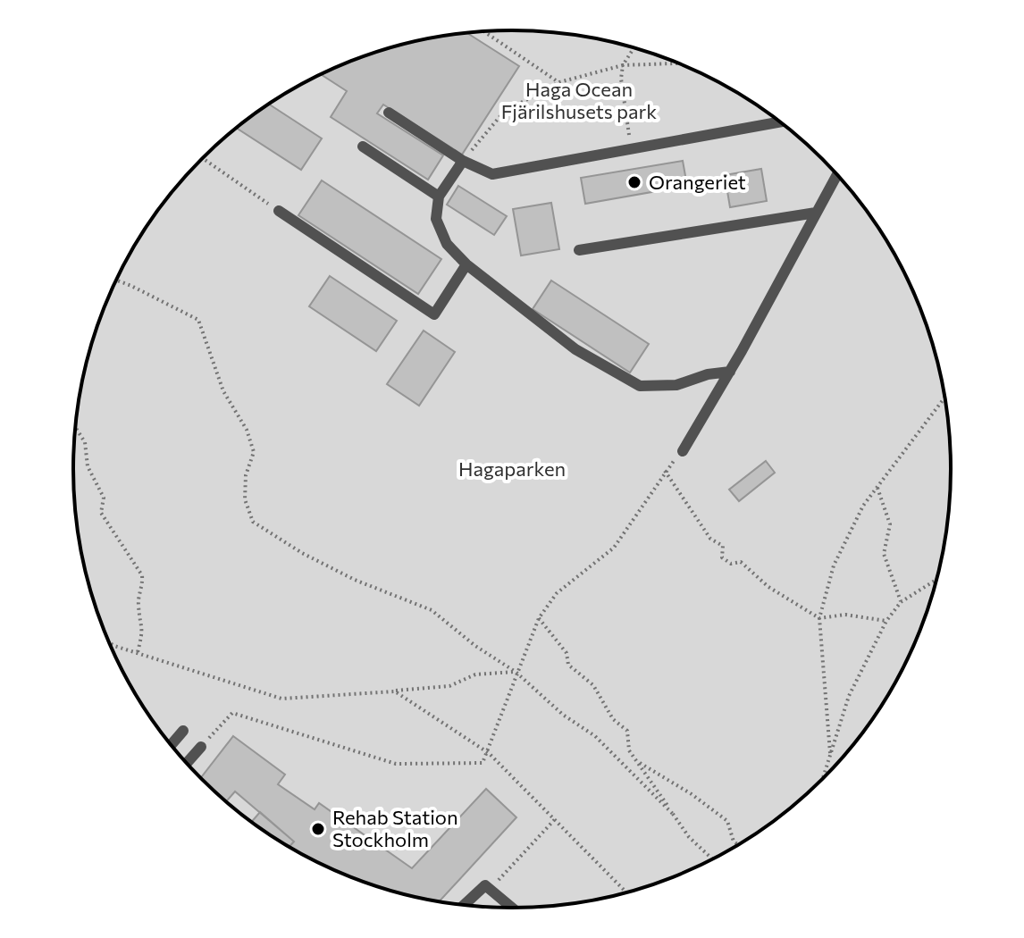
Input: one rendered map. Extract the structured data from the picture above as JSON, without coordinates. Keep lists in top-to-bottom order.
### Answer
{
  "parks": ["Haga Ocean Fjärilshusets park", "Hagaparken"],
  "places": ["Orangeriet", "Rehab Station Stockholm"]
}
